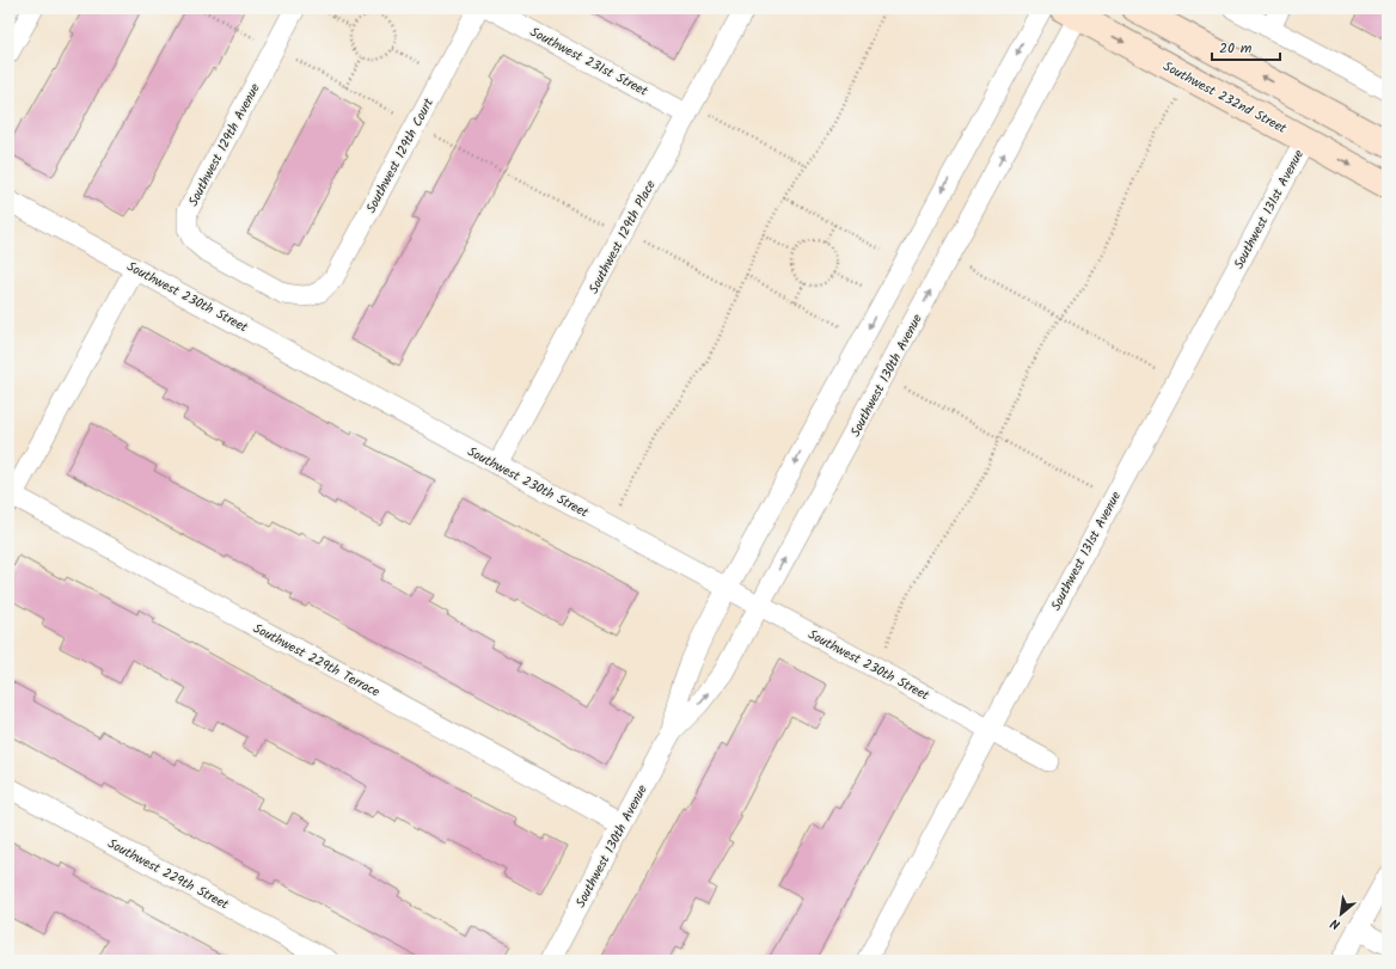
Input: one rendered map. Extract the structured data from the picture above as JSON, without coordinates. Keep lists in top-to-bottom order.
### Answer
{
  "streets": {
    "street": [
      "Southwest 231st Street",
      "Southwest 232nd Street",
      "Southwest 129th Avenue",
      "Southwest 129th Court",
      "Southwest 131st Avenue",
      "Southwest 129th Place",
      "Southwest 230th Street",
      "Southwest 130th Avenue",
      "Southwest 229th Terrace",
      "Southwest 229th Street"
    ]
  },
  "crossings": [
    ["Southwest 231st Street", "Southwest 129th Place"],
    ["Southwest 232nd Street", "Southwest 131st Avenue"],
    ["Southwest 232nd Street", "Southwest 130th Avenue"],
    ["Southwest 129th Avenue", "Southwest 129th Court"],
    ["Southwest 131st Avenue", "Southwest 230th Street"],
    ["Southwest 129th Place", "Southwest 230th Street"],
    ["Southwest 230th Street", "Southwest 130th Avenue"],
    ["Southwest 130th Avenue", "Southwest 229th Terrace"]
  ],
  "scale_bar": "20 m",
  "north": "bottom left"
}
